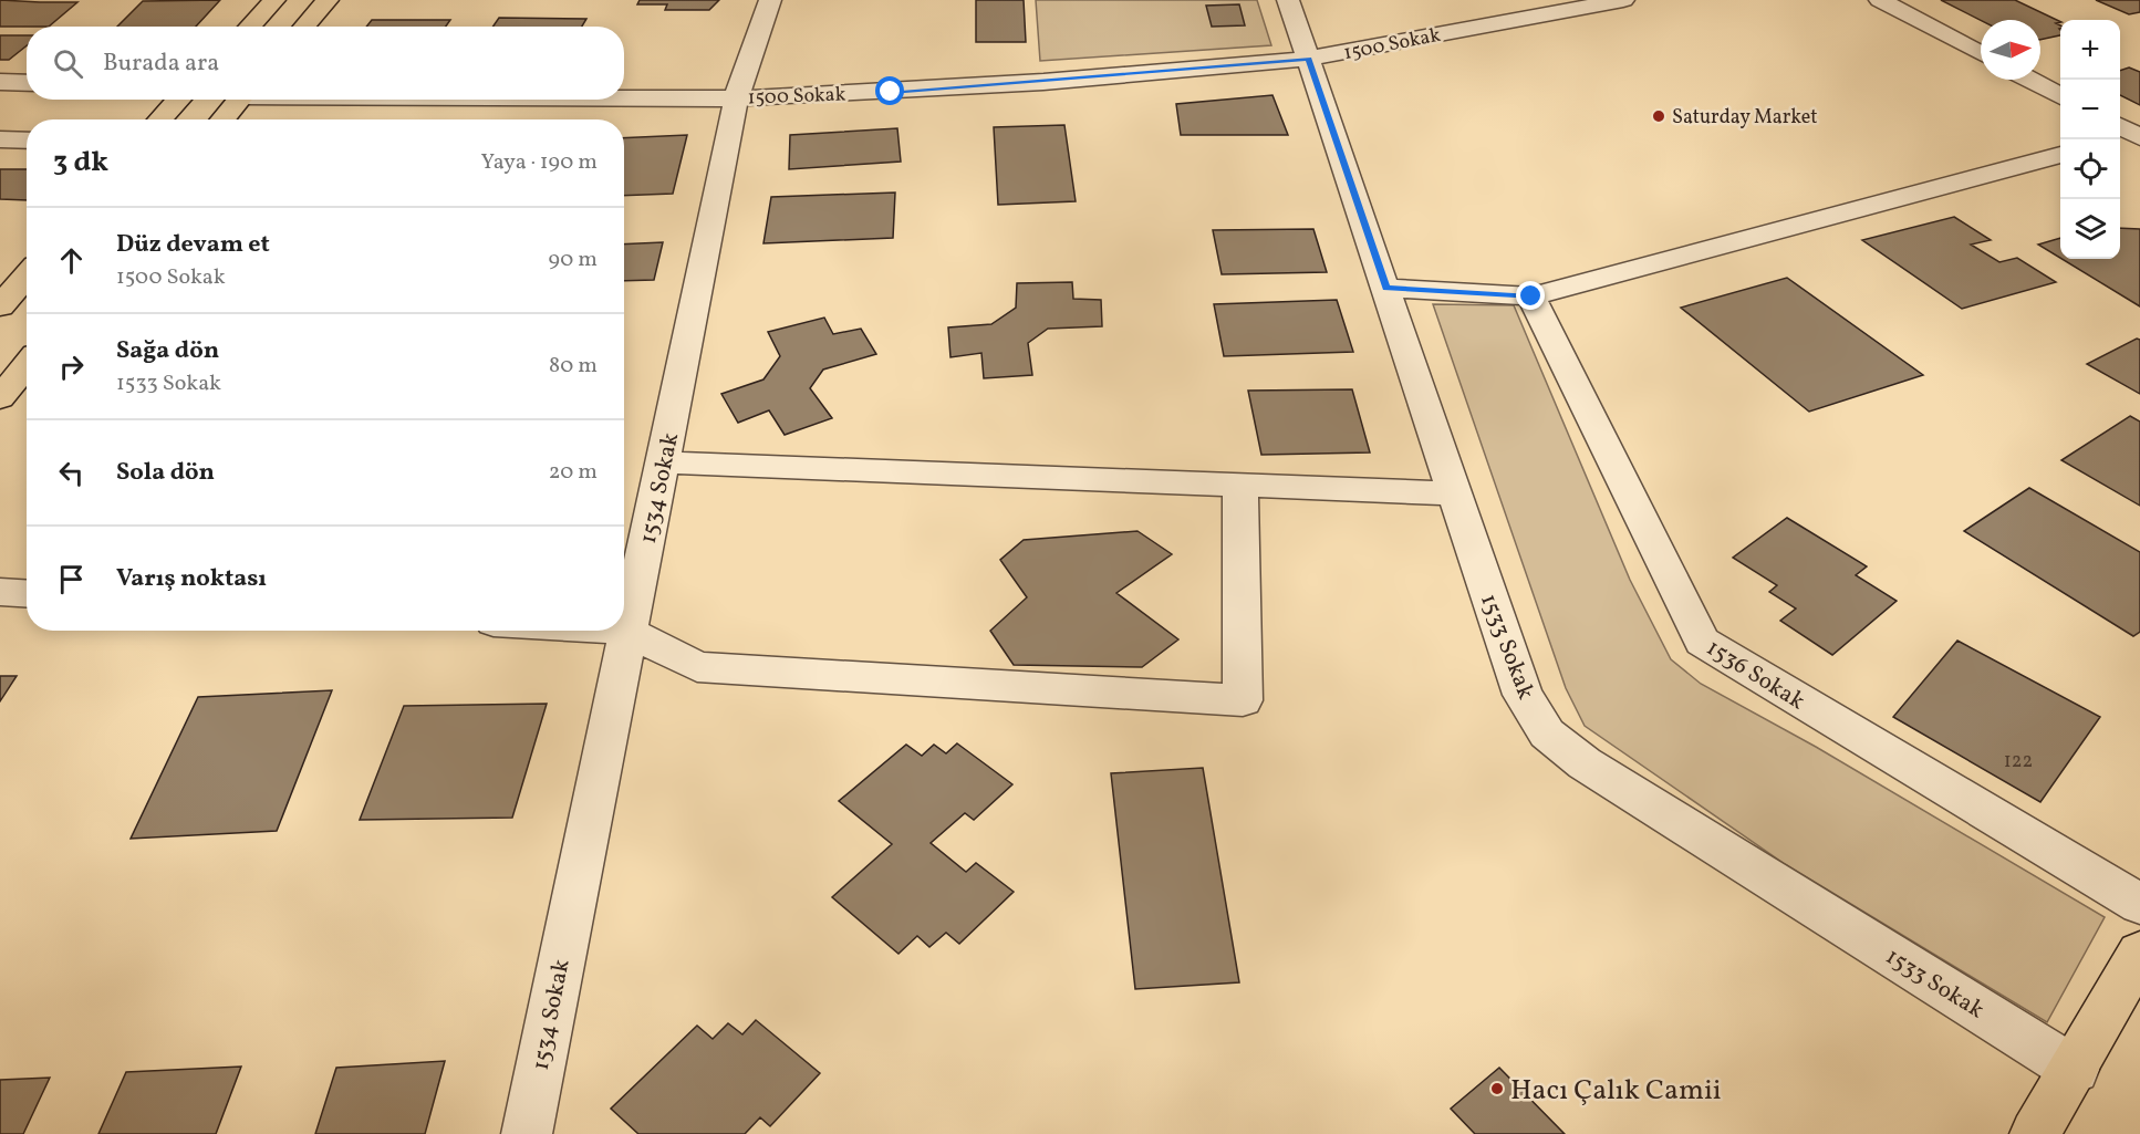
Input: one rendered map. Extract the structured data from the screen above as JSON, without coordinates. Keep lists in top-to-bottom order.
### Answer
{
  "streets": {
    "street": [
      "1500 Sokak",
      "1534 Sokak",
      "1533 Sokak",
      "1536 Sokak"
    ]
  },
  "crossings": [
    ["1500 Sokak", "1534 Sokak"],
    ["1500 Sokak", "1533 Sokak"]
  ],
  "places": ["Saturday Market", "Hacı Çalık Camii"],
  "house_numbers": ["122"],
  "north": "right",
  "page": {
    "map_buttons": ["+", "−"],
    "search": "Burada ara",
    "heading": ["3 dk", "Yaya · 190 m"],
    "list": [
      ["Düz devam et", "1500 Sokak", "90 m"],
      ["Sağa dön", "1533 Sokak", "80 m"],
      ["Sola dön", "20 m"],
      "Varış noktası"
    ]
  }
}
